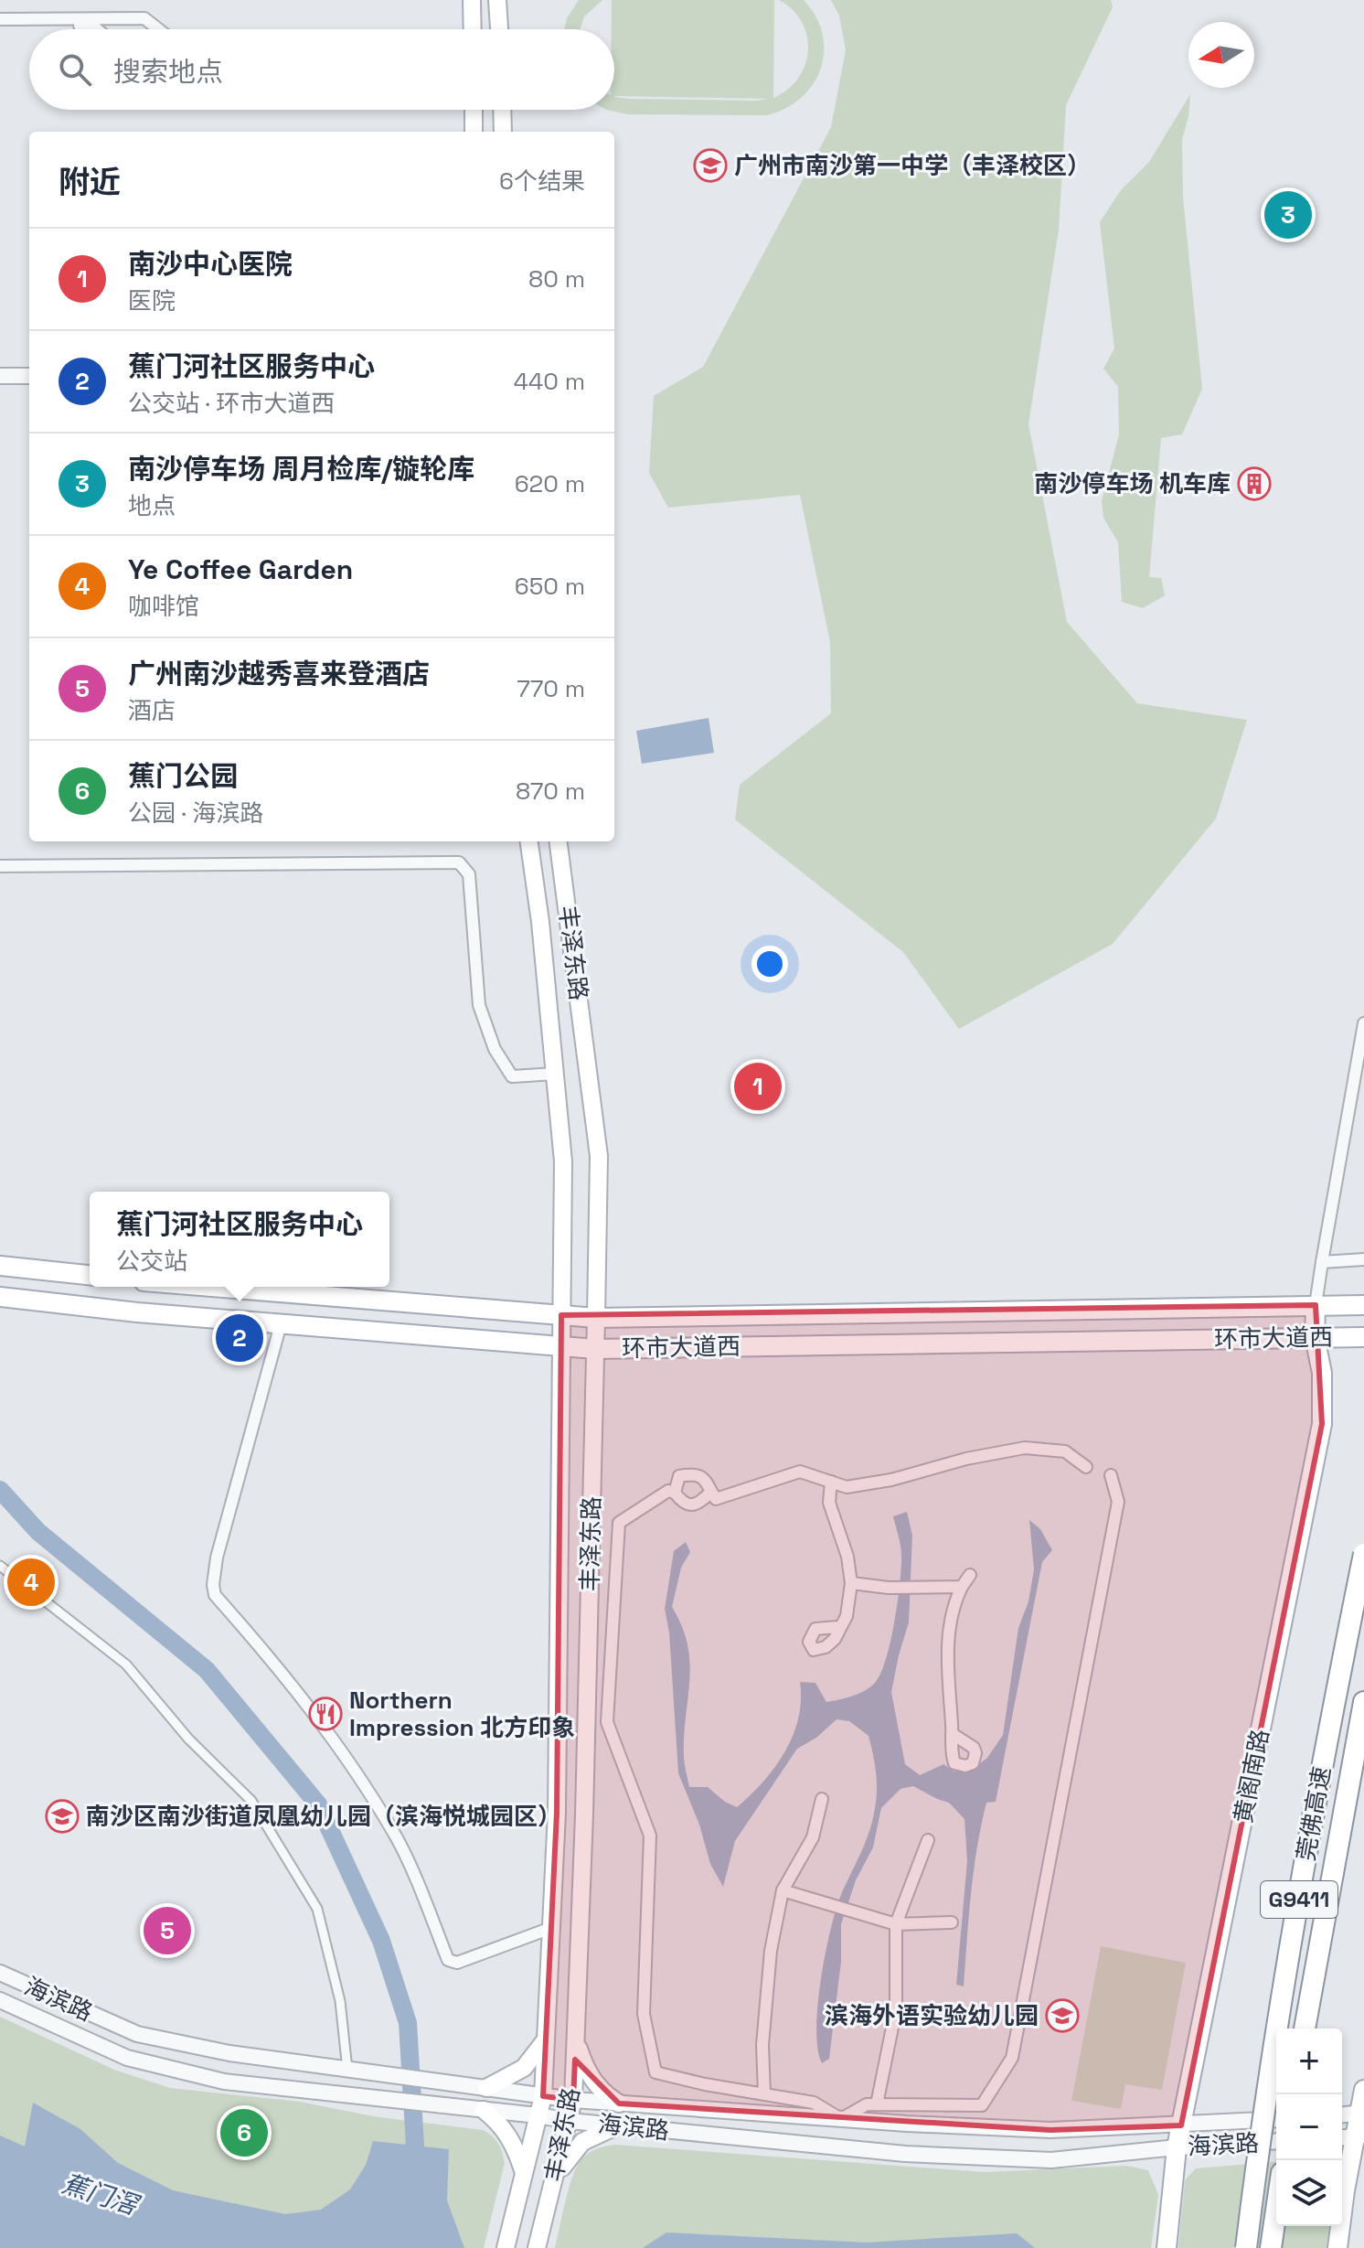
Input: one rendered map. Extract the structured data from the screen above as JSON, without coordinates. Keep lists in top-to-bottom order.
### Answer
{
  "streets": {
    "highway": ["莞佛高速", "G9411"],
    "main road": ["丰泽东路", "环市大道西", "黄阁南路"],
    "street": ["海滨路"]
  },
  "crossings": [
    ["丰泽东路", "环市大道西"],
    ["丰泽东路", "海滨路"],
    ["环市大道西", "黄阁南路"],
    ["黄阁南路", "海滨路"]
  ],
  "water": ["蕉门滘"],
  "places": {
    "school or university": ["广州市南沙第一中学（丰泽校区）", "南沙区南沙街道凤凰幼儿园（滨海悦城园区）", "滨海外语实验幼儿园"],
    "building": ["南沙停车场 机车库"],
    "restaurant": ["Northern Impression 北方印象"]
  },
  "north": "left",
  "page": {
    "search": "搜索地点",
    "heading": ["附近", "6个结果"],
    "pins": [
      "3",
      "1",
      "2",
      "4",
      "5",
      "6"
    ],
    "list": [
      {
        "mark": "1",
        "name": "南沙中心医院",
        "note": "医院",
        "value": "80 m"
      },
      {
        "mark": "2",
        "name": "蕉门河社区服务中心",
        "note": "公交站 · 环市大道西",
        "value": "440 m"
      },
      {
        "mark": "3",
        "name": "南沙停车场 周月检库/镟轮库",
        "note": "地点",
        "value": "620 m"
      },
      {
        "mark": "4",
        "name": "Ye Coffee Garden",
        "note": "咖啡馆",
        "value": "650 m"
      },
      {
        "mark": "5",
        "name": "广州南沙越秀喜来登酒店",
        "note": "酒店",
        "value": "770 m"
      },
      {
        "mark": "6",
        "name": "蕉门公园",
        "note": "公园 · 海滨路",
        "value": "870 m"
      }
    ],
    "popup": ["蕉门河社区服务中心", "公交站"],
    "map_buttons": ["+", "−"]
  }
}
